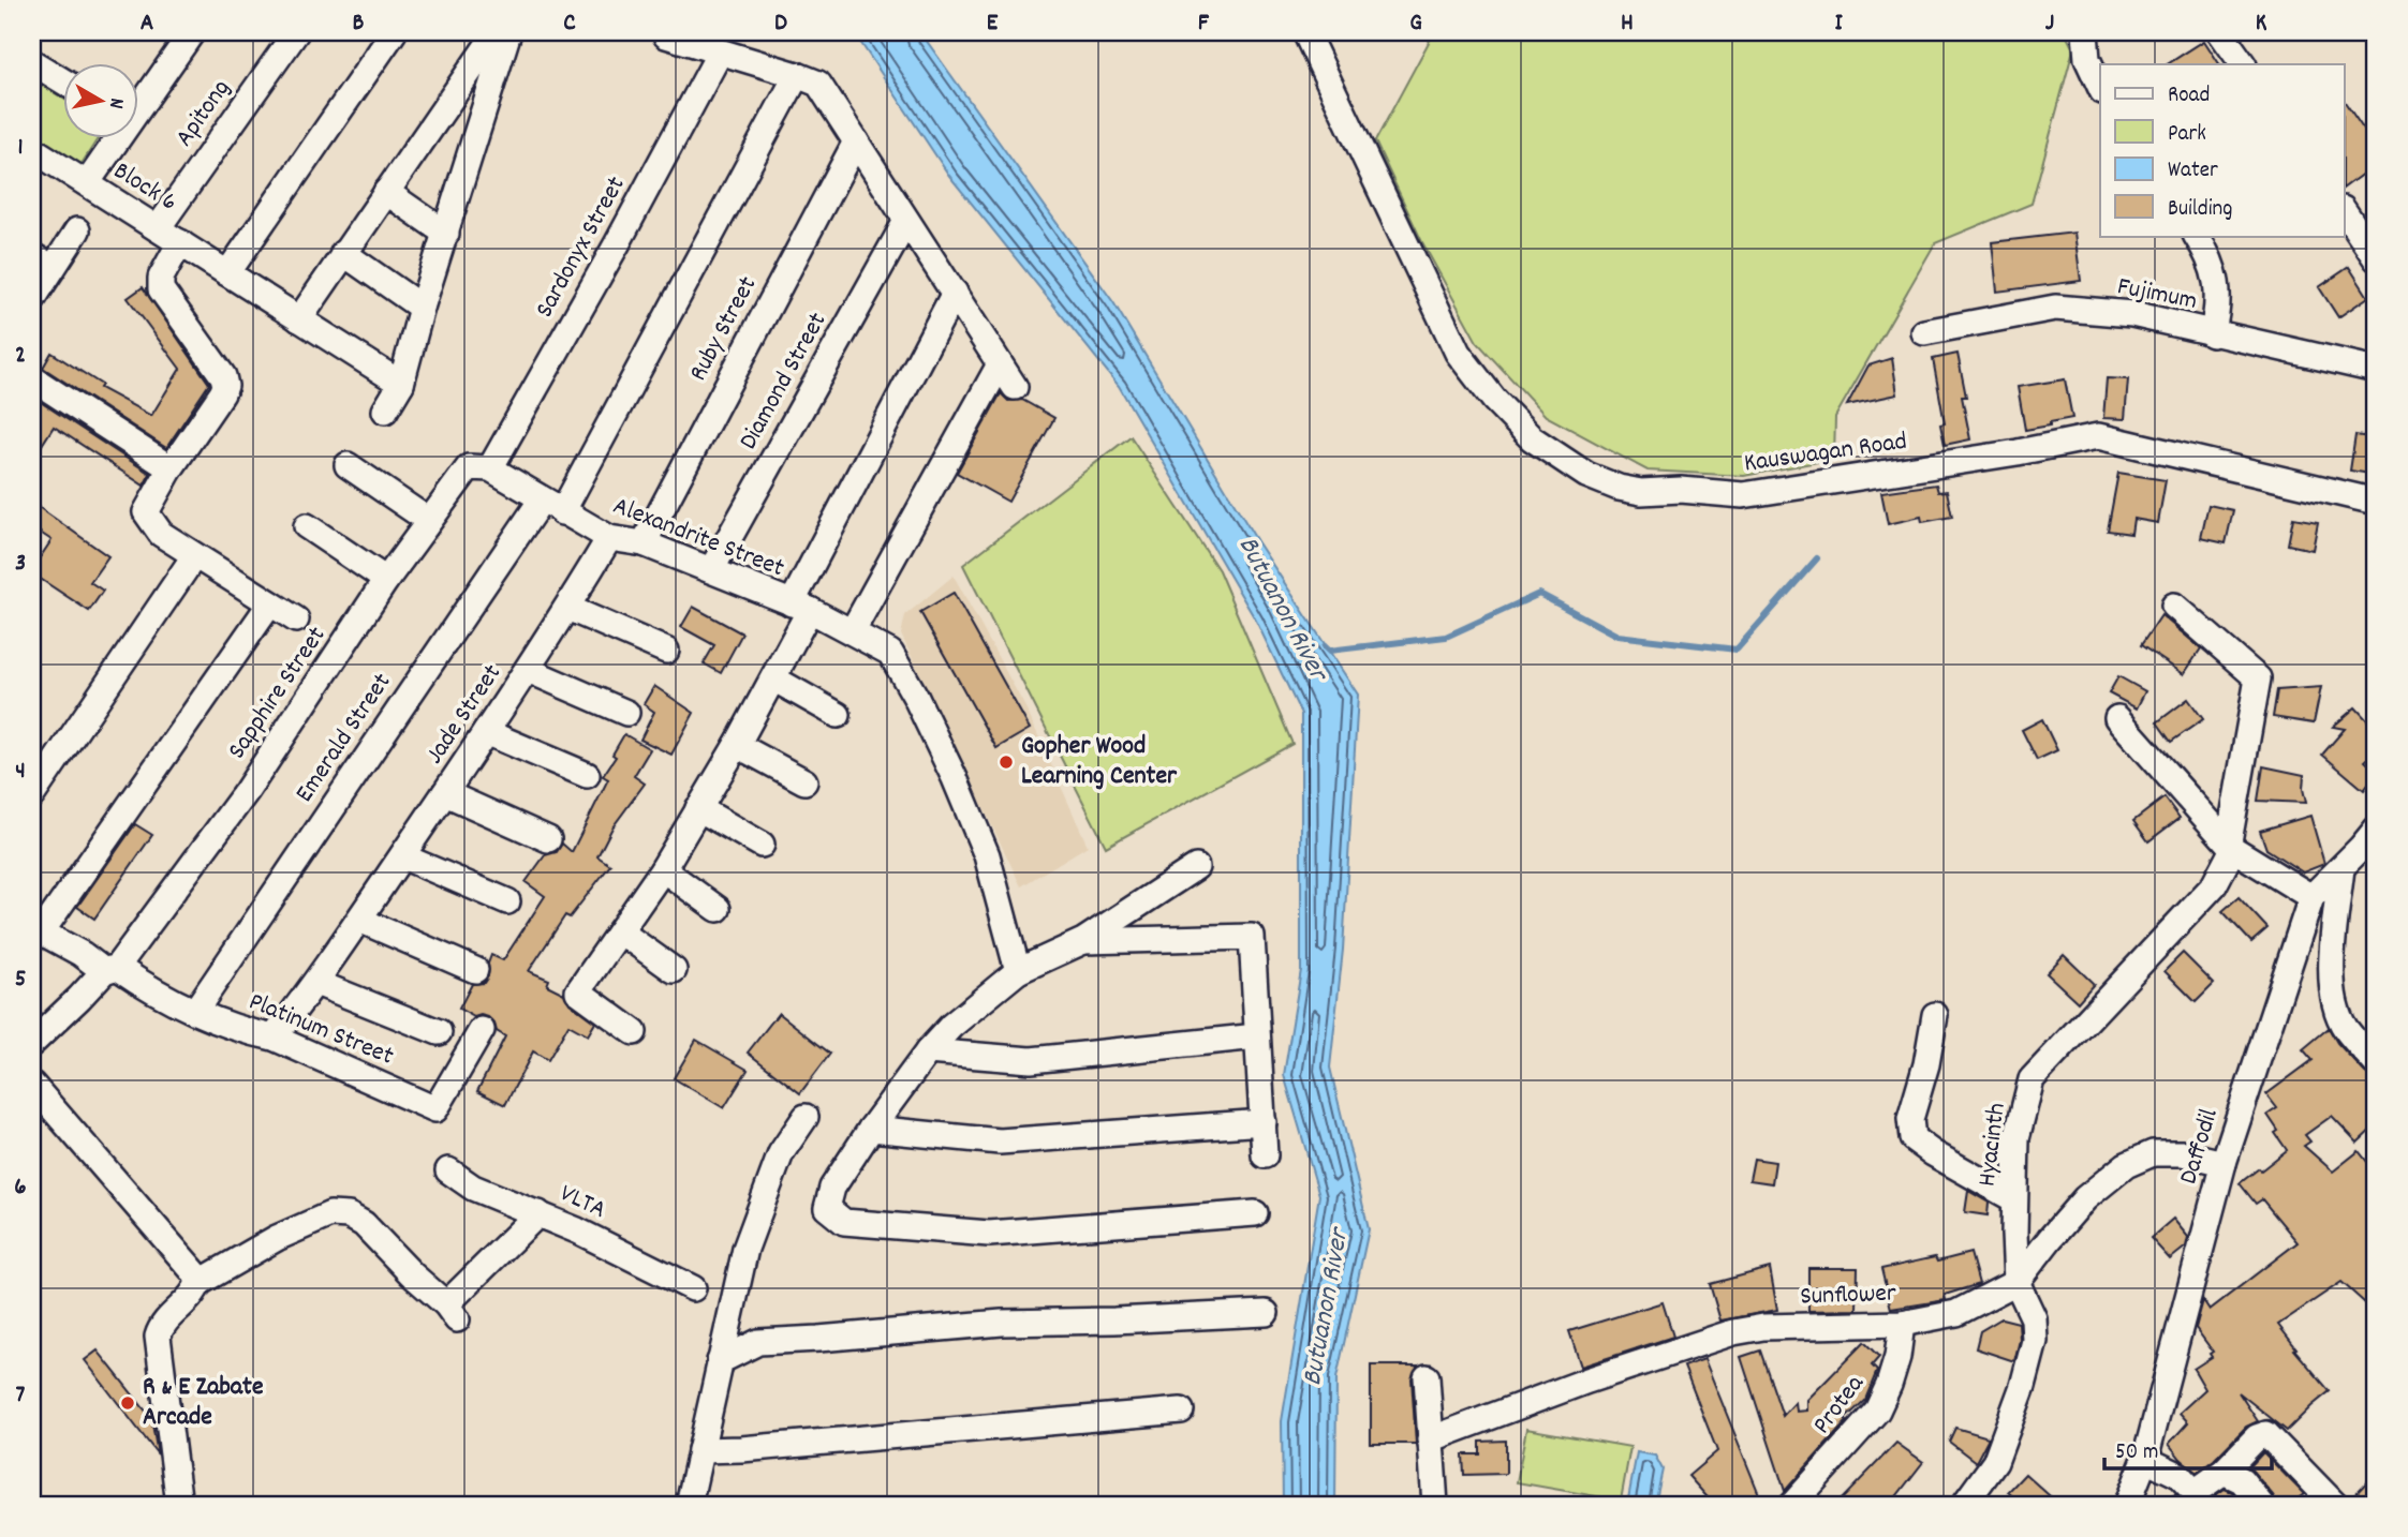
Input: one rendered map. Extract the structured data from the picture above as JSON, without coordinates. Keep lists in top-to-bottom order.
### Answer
{
  "streets": {
    "street": [
      "Apitong",
      "Block 6",
      "Sardonyx Street",
      "Fujimum",
      "Ruby Street",
      "Diamond Street",
      "Kauswagan Road",
      "Alexandrite Street",
      "Sapphire Street",
      "Jade Street",
      "Emerald Street",
      "Platinum Street",
      "Hyacinth",
      "Daffodil",
      "VLTA",
      "Sunflower",
      "Protea"
    ]
  },
  "crossings": [
    ["Apitong", "Block 6"],
    ["Sardonyx Street", "Alexandrite Street"],
    ["Sardonyx Street", "Sapphire Street"],
    ["Ruby Street", "Alexandrite Street"],
    ["Diamond Street", "Alexandrite Street"],
    ["Alexandrite Street", "Sapphire Street"],
    ["Alexandrite Street", "Jade Street"],
    ["Alexandrite Street", "Emerald Street"],
    ["Sapphire Street", "Platinum Street"],
    ["Jade Street", "Platinum Street"],
    ["Emerald Street", "Platinum Street"],
    ["Hyacinth", "Sunflower"],
    ["Daffodil", "Sunflower"],
    ["Sunflower", "Protea"]
  ],
  "water": ["Butuanon River"],
  "places": ["Gopher Wood Learning Center", "R & E Zabate Arcade"],
  "legend": [
    "Road",
    "Park",
    "Water",
    "Building"
  ],
  "scale_bar": "50 m",
  "north": "right",
  "grid": {
    "columns": [
      "A",
      "B",
      "C",
      "D",
      "E",
      "F",
      "G",
      "H",
      "I",
      "J",
      "K"
    ],
    "rows": [
      "1",
      "2",
      "3",
      "4",
      "5",
      "6",
      "7"
    ]
  }
}
